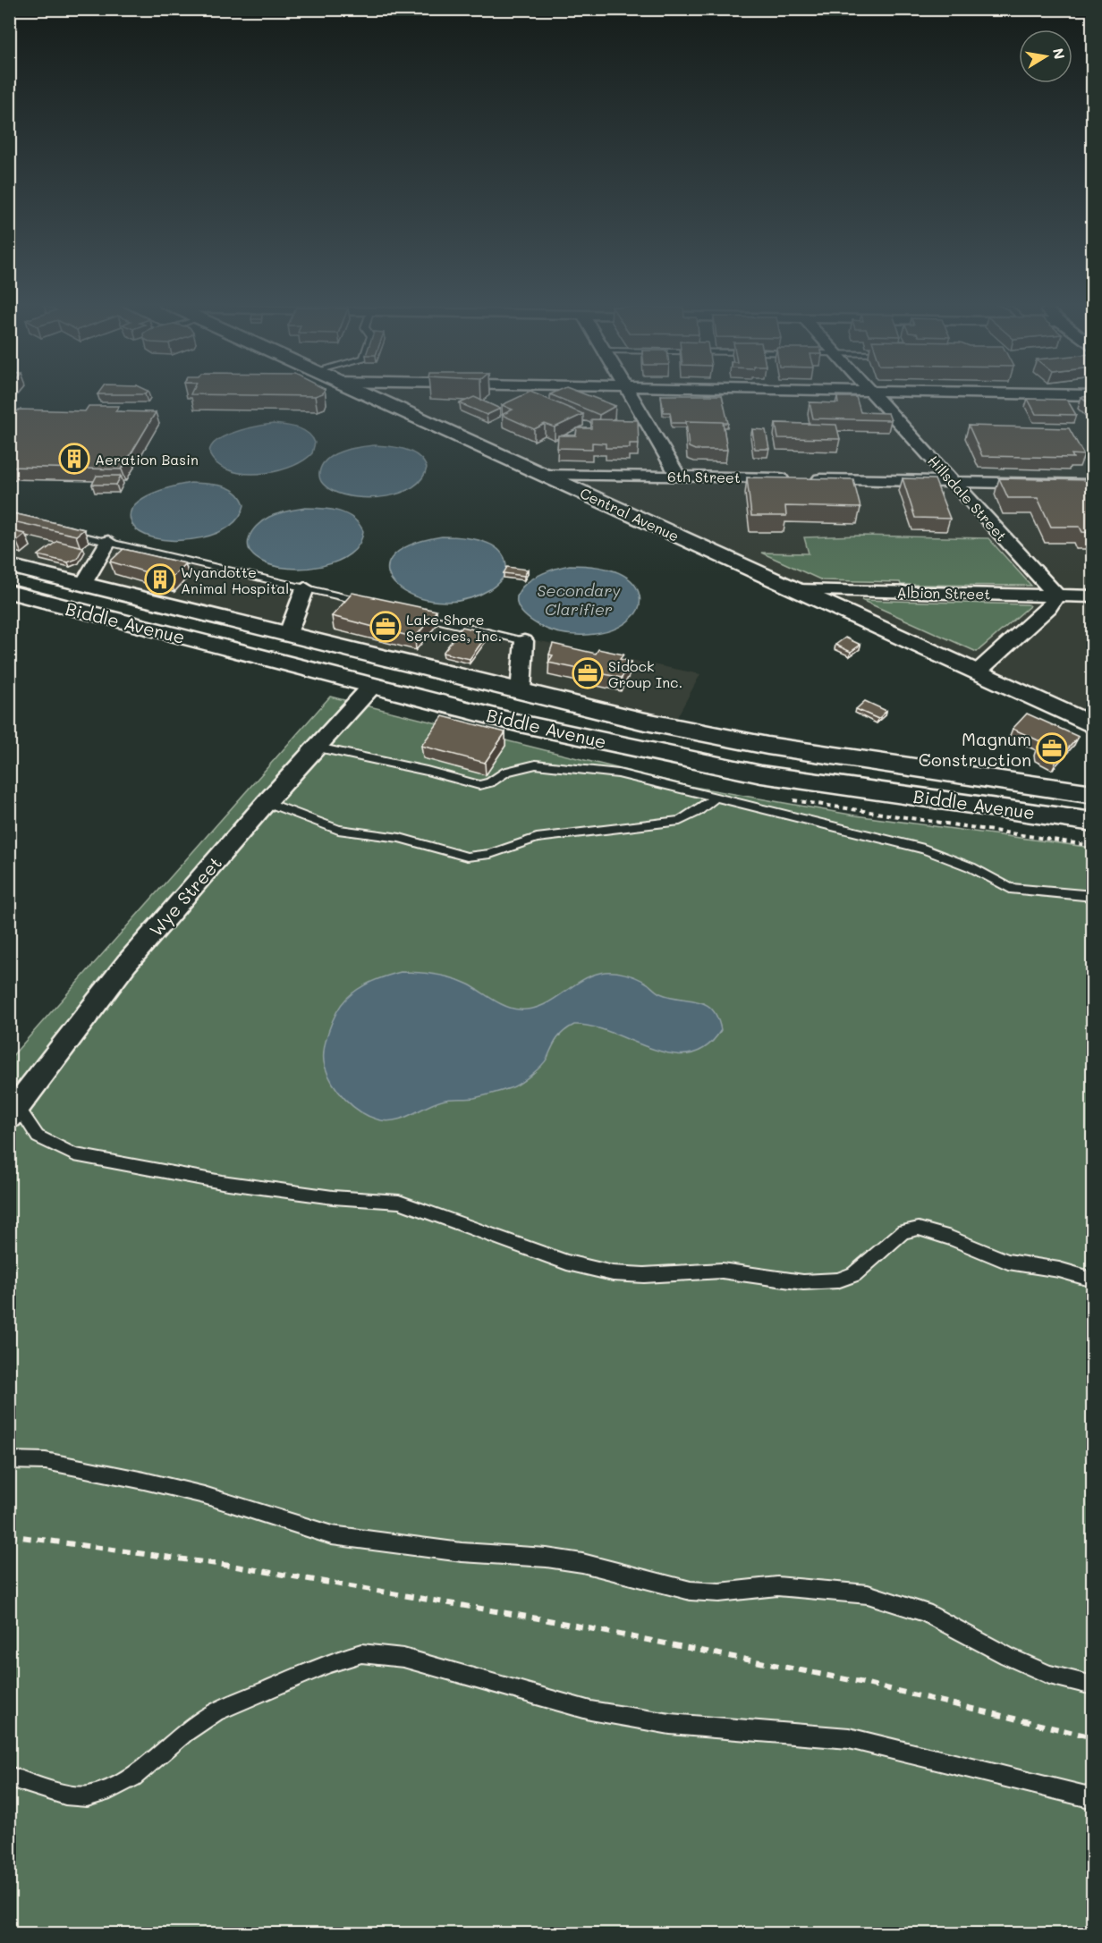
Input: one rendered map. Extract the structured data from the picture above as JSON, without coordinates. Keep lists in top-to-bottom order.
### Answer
{
  "streets": {
    "main road": ["Central Avenue", "Biddle Avenue"],
    "street": [
      "6th Street",
      "Hillsdale Street",
      "Albion Street",
      "Wye Street"
    ]
  },
  "crossings": [
    ["6th Street", "Hillsdale Street"],
    ["6th Street", "Central Avenue"],
    ["Hillsdale Street", "Albion Street"],
    ["Central Avenue", "Albion Street"],
    ["Biddle Avenue", "Wye Street"]
  ],
  "water": ["Secondary Clarifier"],
  "places": {
    "building": ["Aeration Basin", "Wyandotte Animal Hospital"],
    "office": ["Lake Shore Services, Inc.", "Sidock Group Inc.", "Magnum Construction"]
  },
  "north": "right"
}
